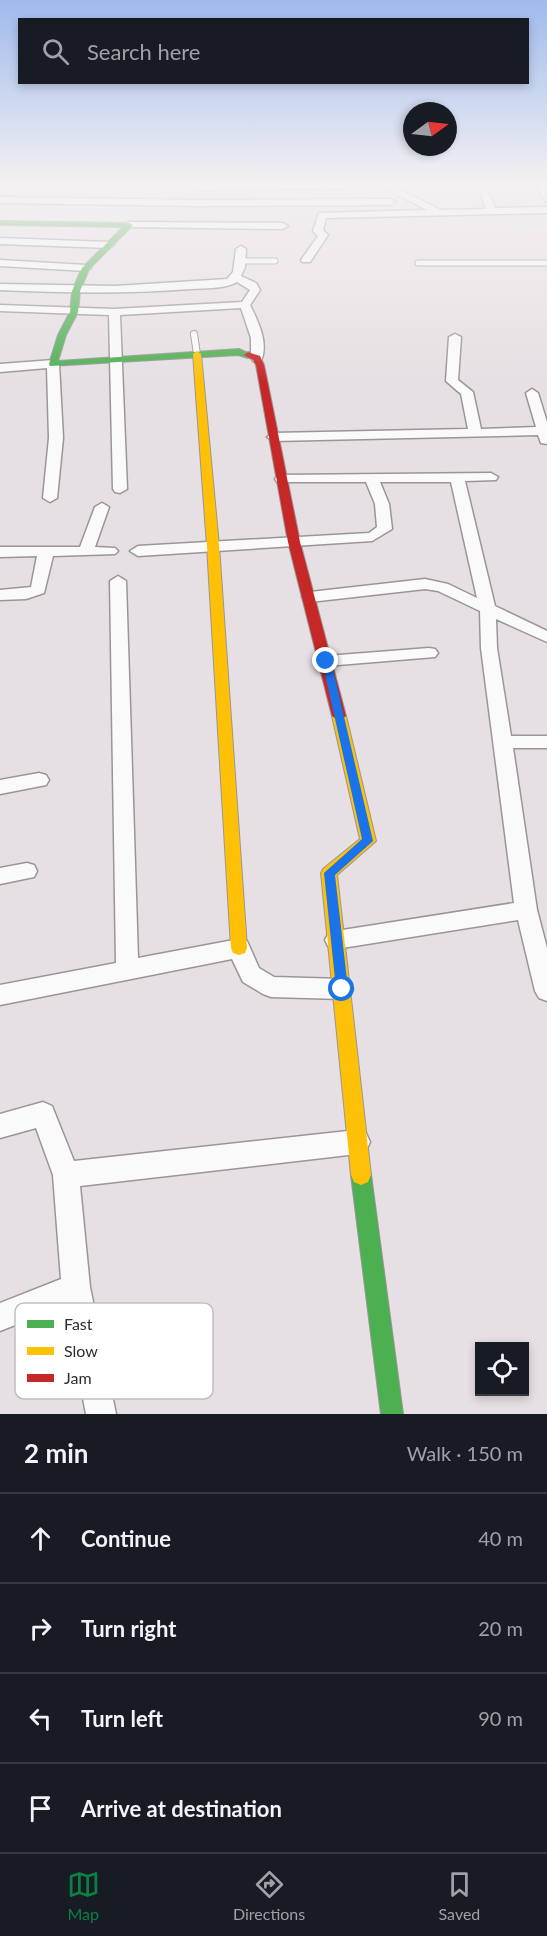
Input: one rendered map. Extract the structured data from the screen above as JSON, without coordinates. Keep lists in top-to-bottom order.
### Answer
{
  "legend": ["Fast", "Slow", "Jam"],
  "north": "right",
  "page": {
    "search": "Search here",
    "heading": ["2 min", "Walk · 150 m"],
    "list": [
      ["Continue", "40 m"],
      ["Turn right", "20 m"],
      ["Turn left", "90 m"],
      "Arrive at destination"
    ],
    "nav": ["Map", "Directions", "Saved"]
  }
}
